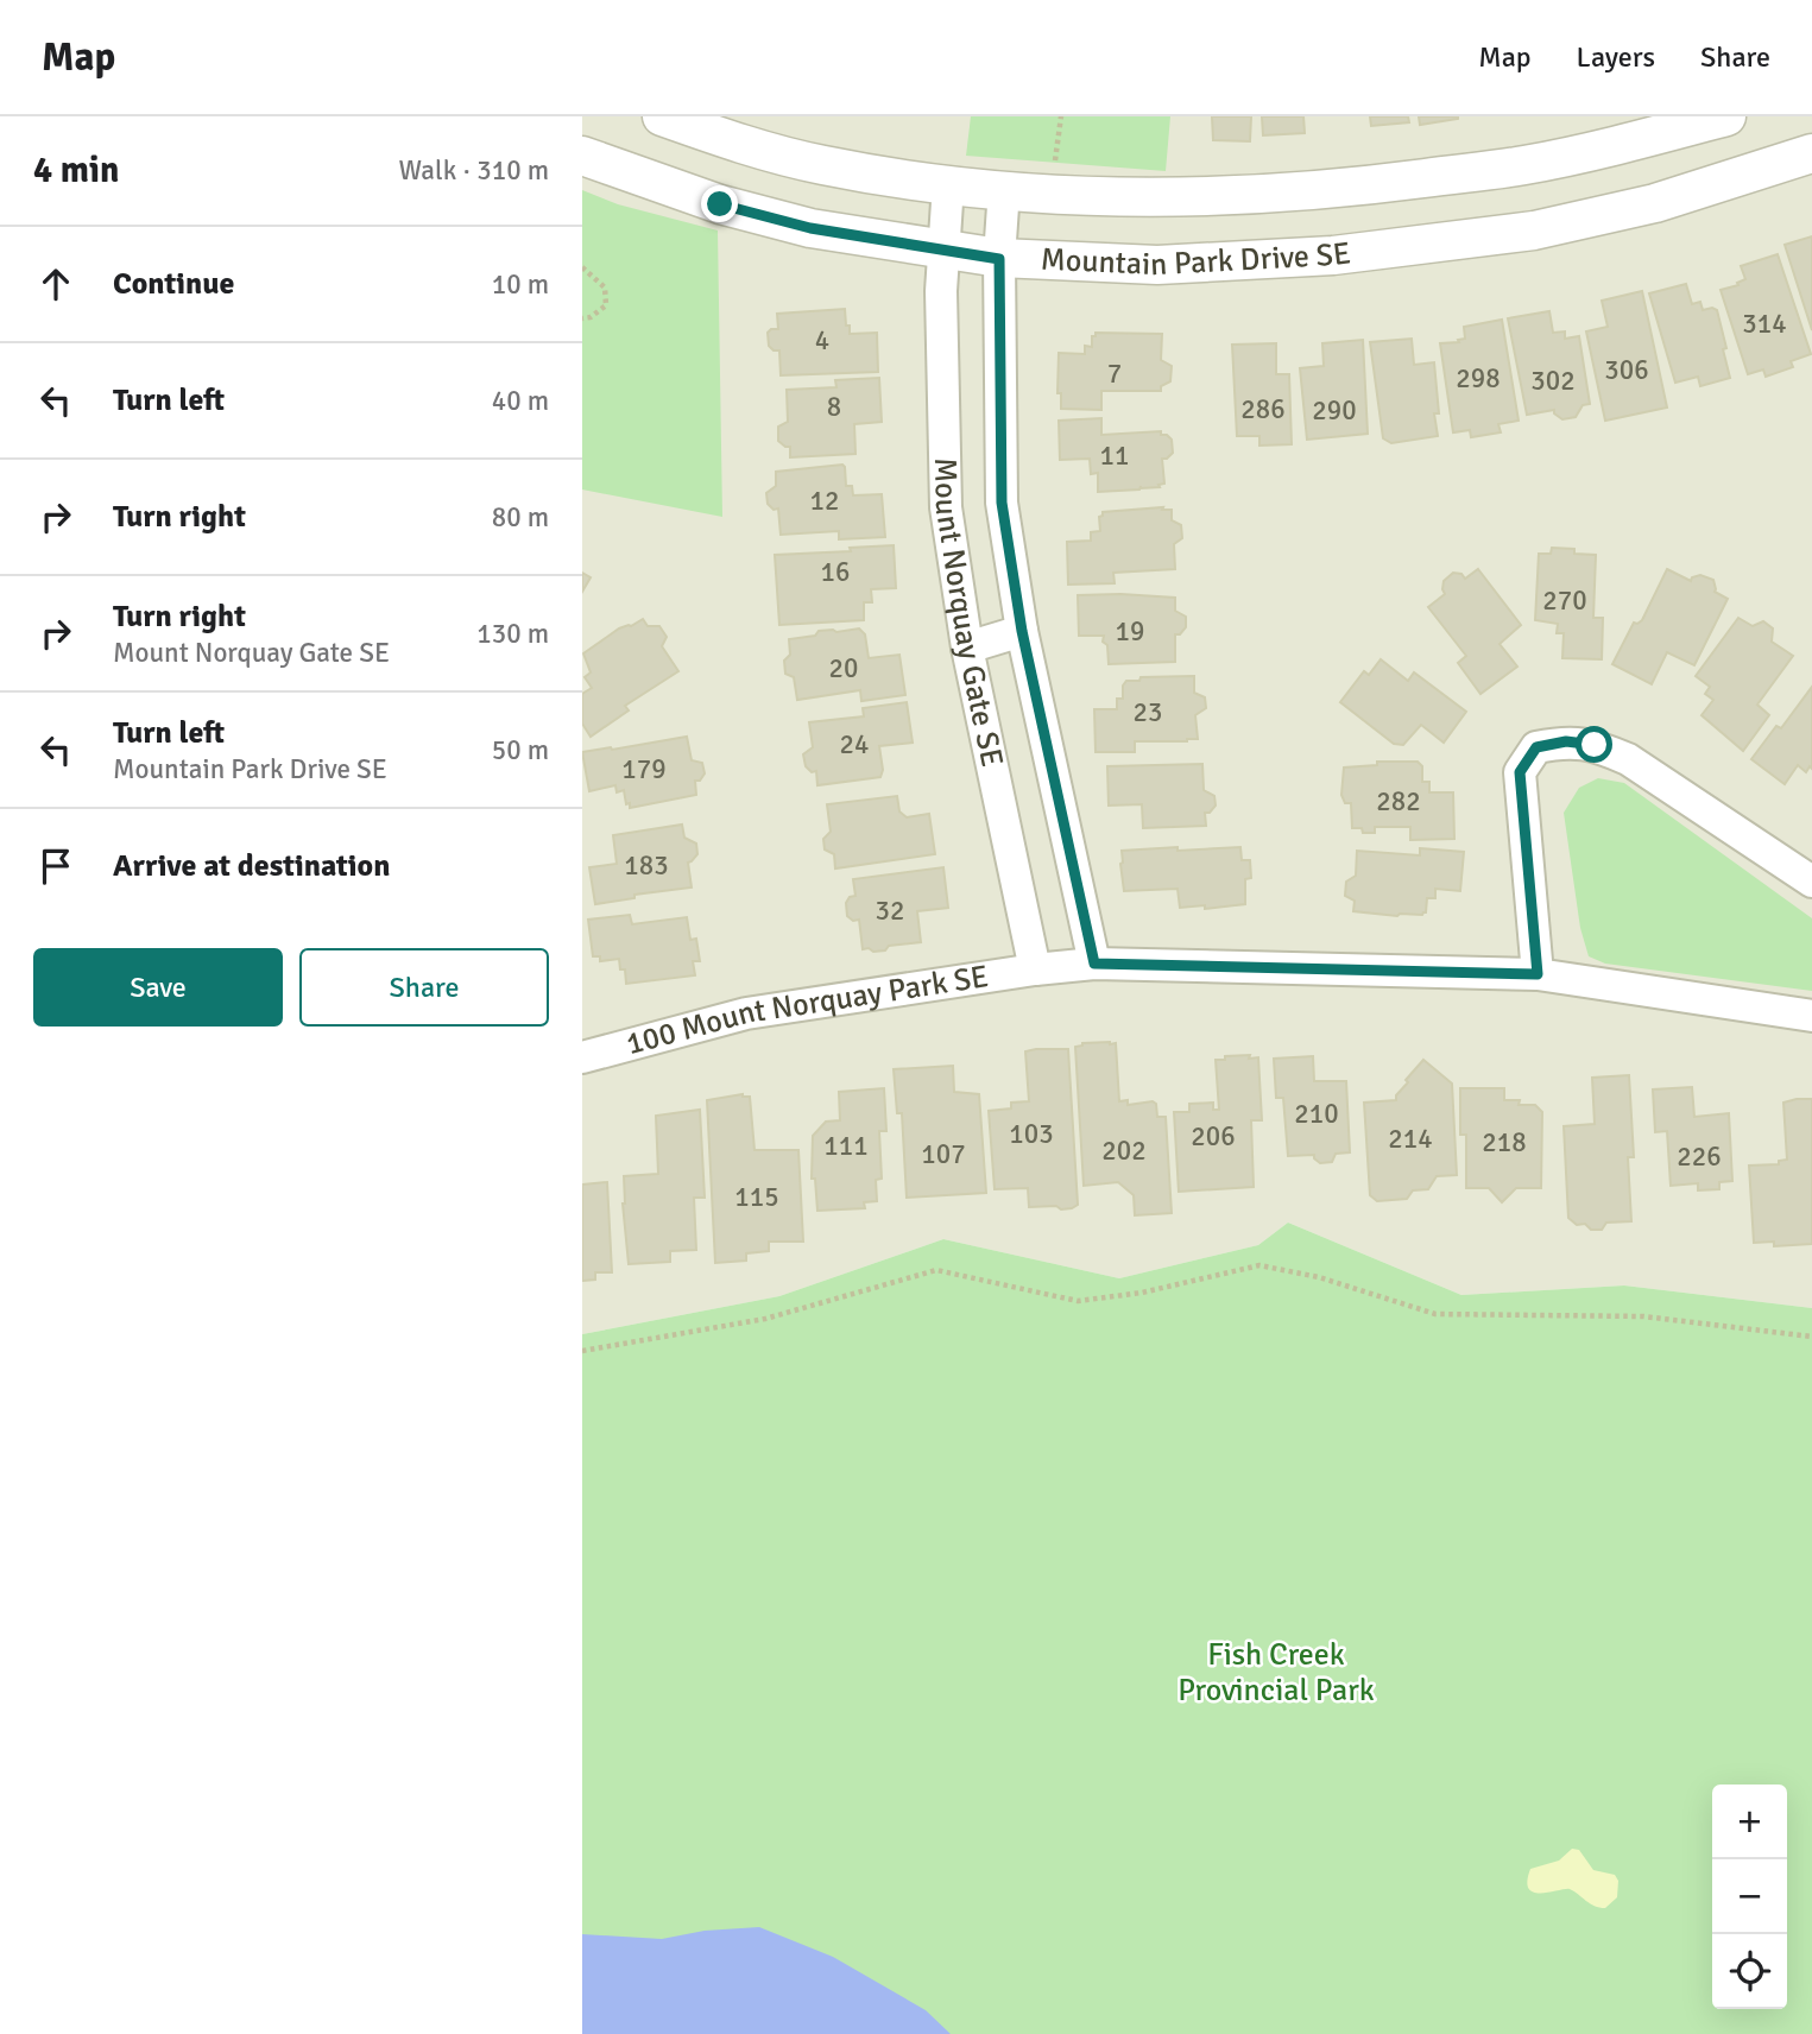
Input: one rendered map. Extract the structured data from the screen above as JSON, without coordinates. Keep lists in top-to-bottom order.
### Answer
{
  "streets": {
    "street": ["Mountain Park Drive SE", "Mount Norquay Gate SE", "100 Mount Norquay Park SE"]
  },
  "crossings": [
    ["Mountain Park Drive SE", "Mount Norquay Gate SE"],
    ["Mount Norquay Gate SE", "100 Mount Norquay Park SE"]
  ],
  "parks": ["Fish Creek Provincial Park"],
  "house_numbers": [
    "314",
    "4",
    "306",
    "7",
    "298",
    "302",
    "8",
    "286",
    "290",
    "11",
    "12",
    "16",
    "270",
    "19",
    "20",
    "23",
    "24",
    "179",
    "282",
    "183",
    "32",
    "210",
    "103",
    "206",
    "214",
    "218",
    "111",
    "202",
    "107",
    "226",
    "115"
  ],
  "page": {
    "header": "Map",
    "nav": ["Map", "Layers", "Share"],
    "heading": ["4 min", "Walk · 310 m"],
    "list": [
      ["Continue", "10 m"],
      ["Turn left", "40 m"],
      ["Turn right", "80 m"],
      ["Turn right", "Mount Norquay Gate SE", "130 m"],
      ["Turn left", "Mountain Park Drive SE", "50 m"],
      "Arrive at destination"
    ],
    "buttons": ["Save", "Share"],
    "map_buttons": ["+", "−"]
  }
}
